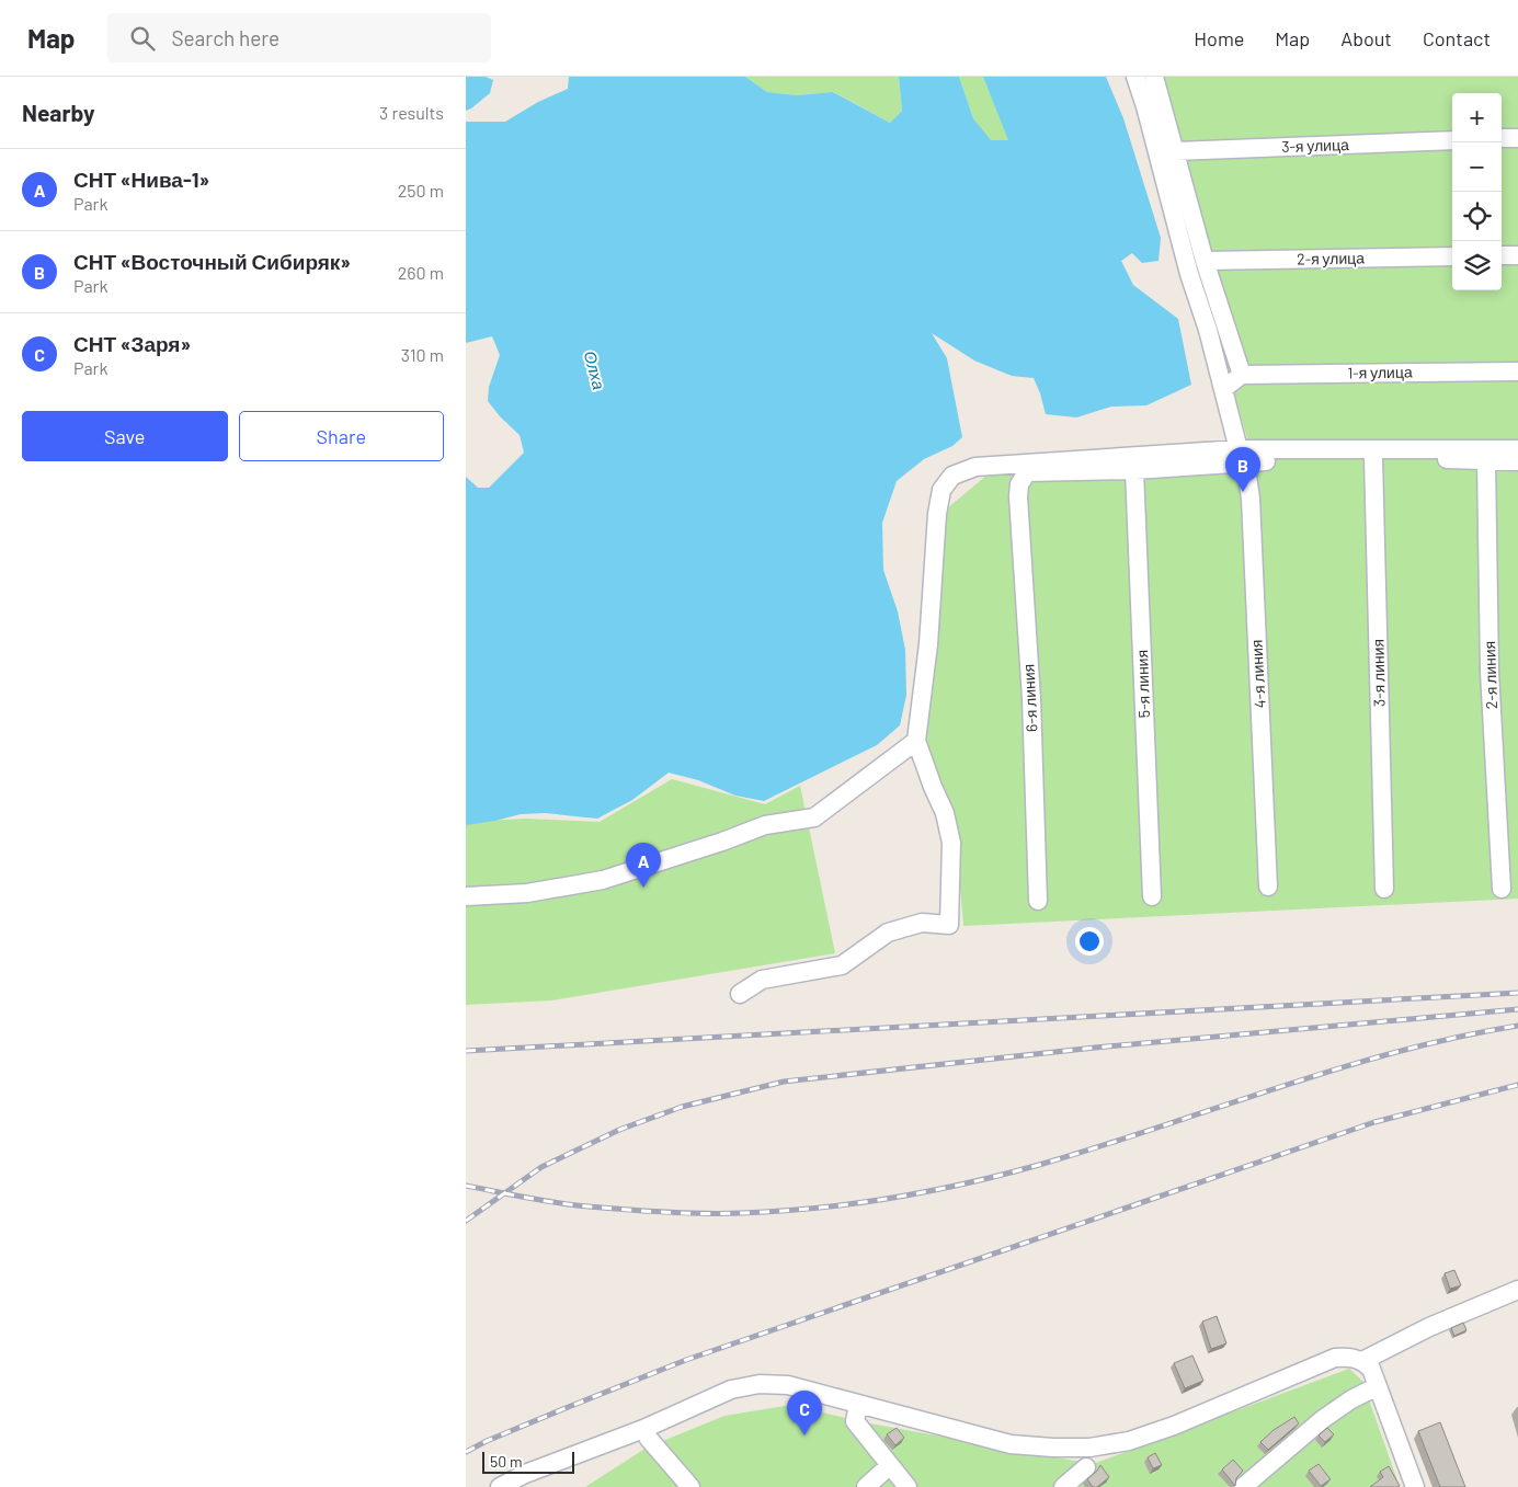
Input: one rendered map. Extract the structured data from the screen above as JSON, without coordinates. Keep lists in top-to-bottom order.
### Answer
{
  "streets": {
    "street": [
      "3-я улица",
      "2-я улица",
      "1-я улица",
      "3-я линия",
      "4-я линия",
      "2-я линия",
      "5-я линия",
      "6-я линия"
    ]
  },
  "crossings": [
    ["5-я линия", "6-я линия"]
  ],
  "water": ["Олха"],
  "scale_bar": "50 m",
  "page": {
    "header": "Map",
    "search": "Search here",
    "nav": [
      "Home",
      "Map",
      "About",
      "Contact"
    ],
    "heading": ["Nearby", "3 results"],
    "map_buttons": ["+", "−"],
    "list": [
      {
        "mark": "A",
        "name": "СНТ «Нива-1»",
        "note": "Park",
        "value": "250 m"
      },
      {
        "mark": "B",
        "name": "СНТ «Восточный Сибиряк»",
        "note": "Park",
        "value": "260 m"
      },
      {
        "mark": "C",
        "name": "СНТ «Заря»",
        "note": "Park",
        "value": "310 m"
      }
    ],
    "buttons": ["Save", "Share"],
    "pins": ["B", "A", "C"],
    "scale": "50 m"
  }
}
